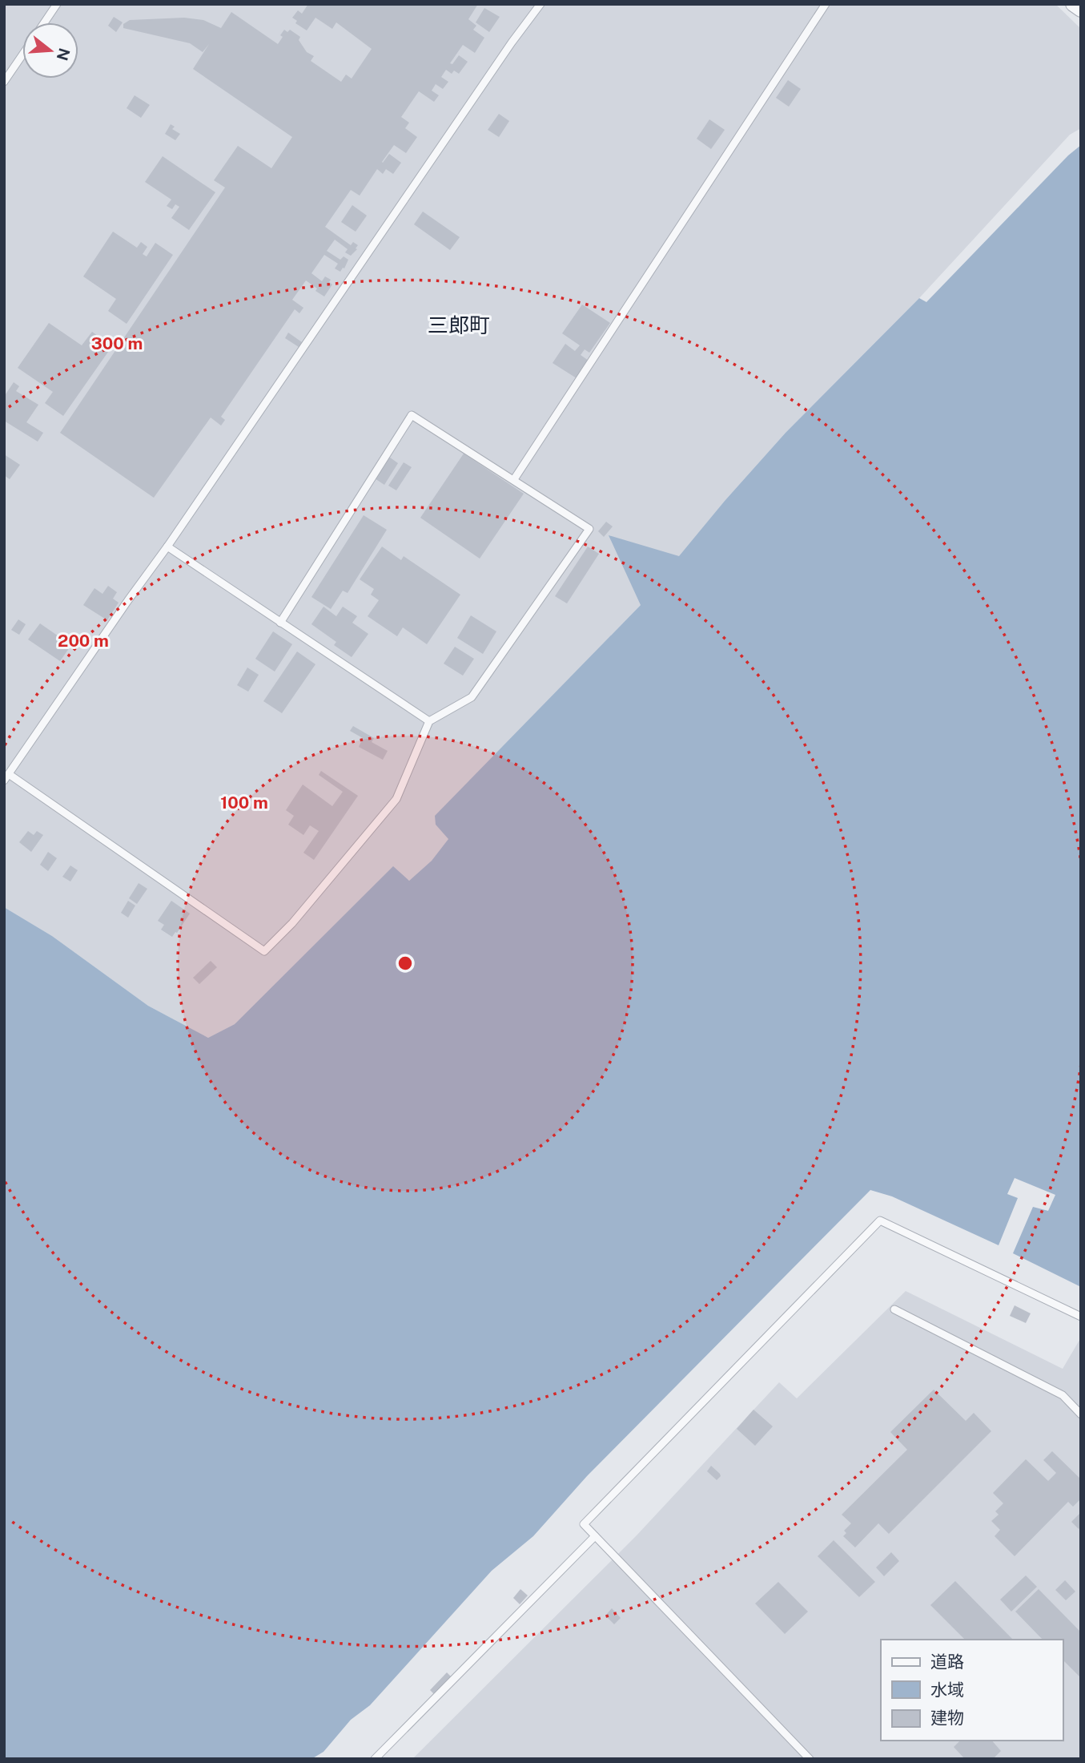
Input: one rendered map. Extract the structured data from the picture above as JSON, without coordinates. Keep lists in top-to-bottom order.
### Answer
{
  "districts": ["三郎町"],
  "legend": ["道路", "水域", "建物"],
  "north": "right",
  "rings": ["300 m", "200 m", "100 m"]
}
